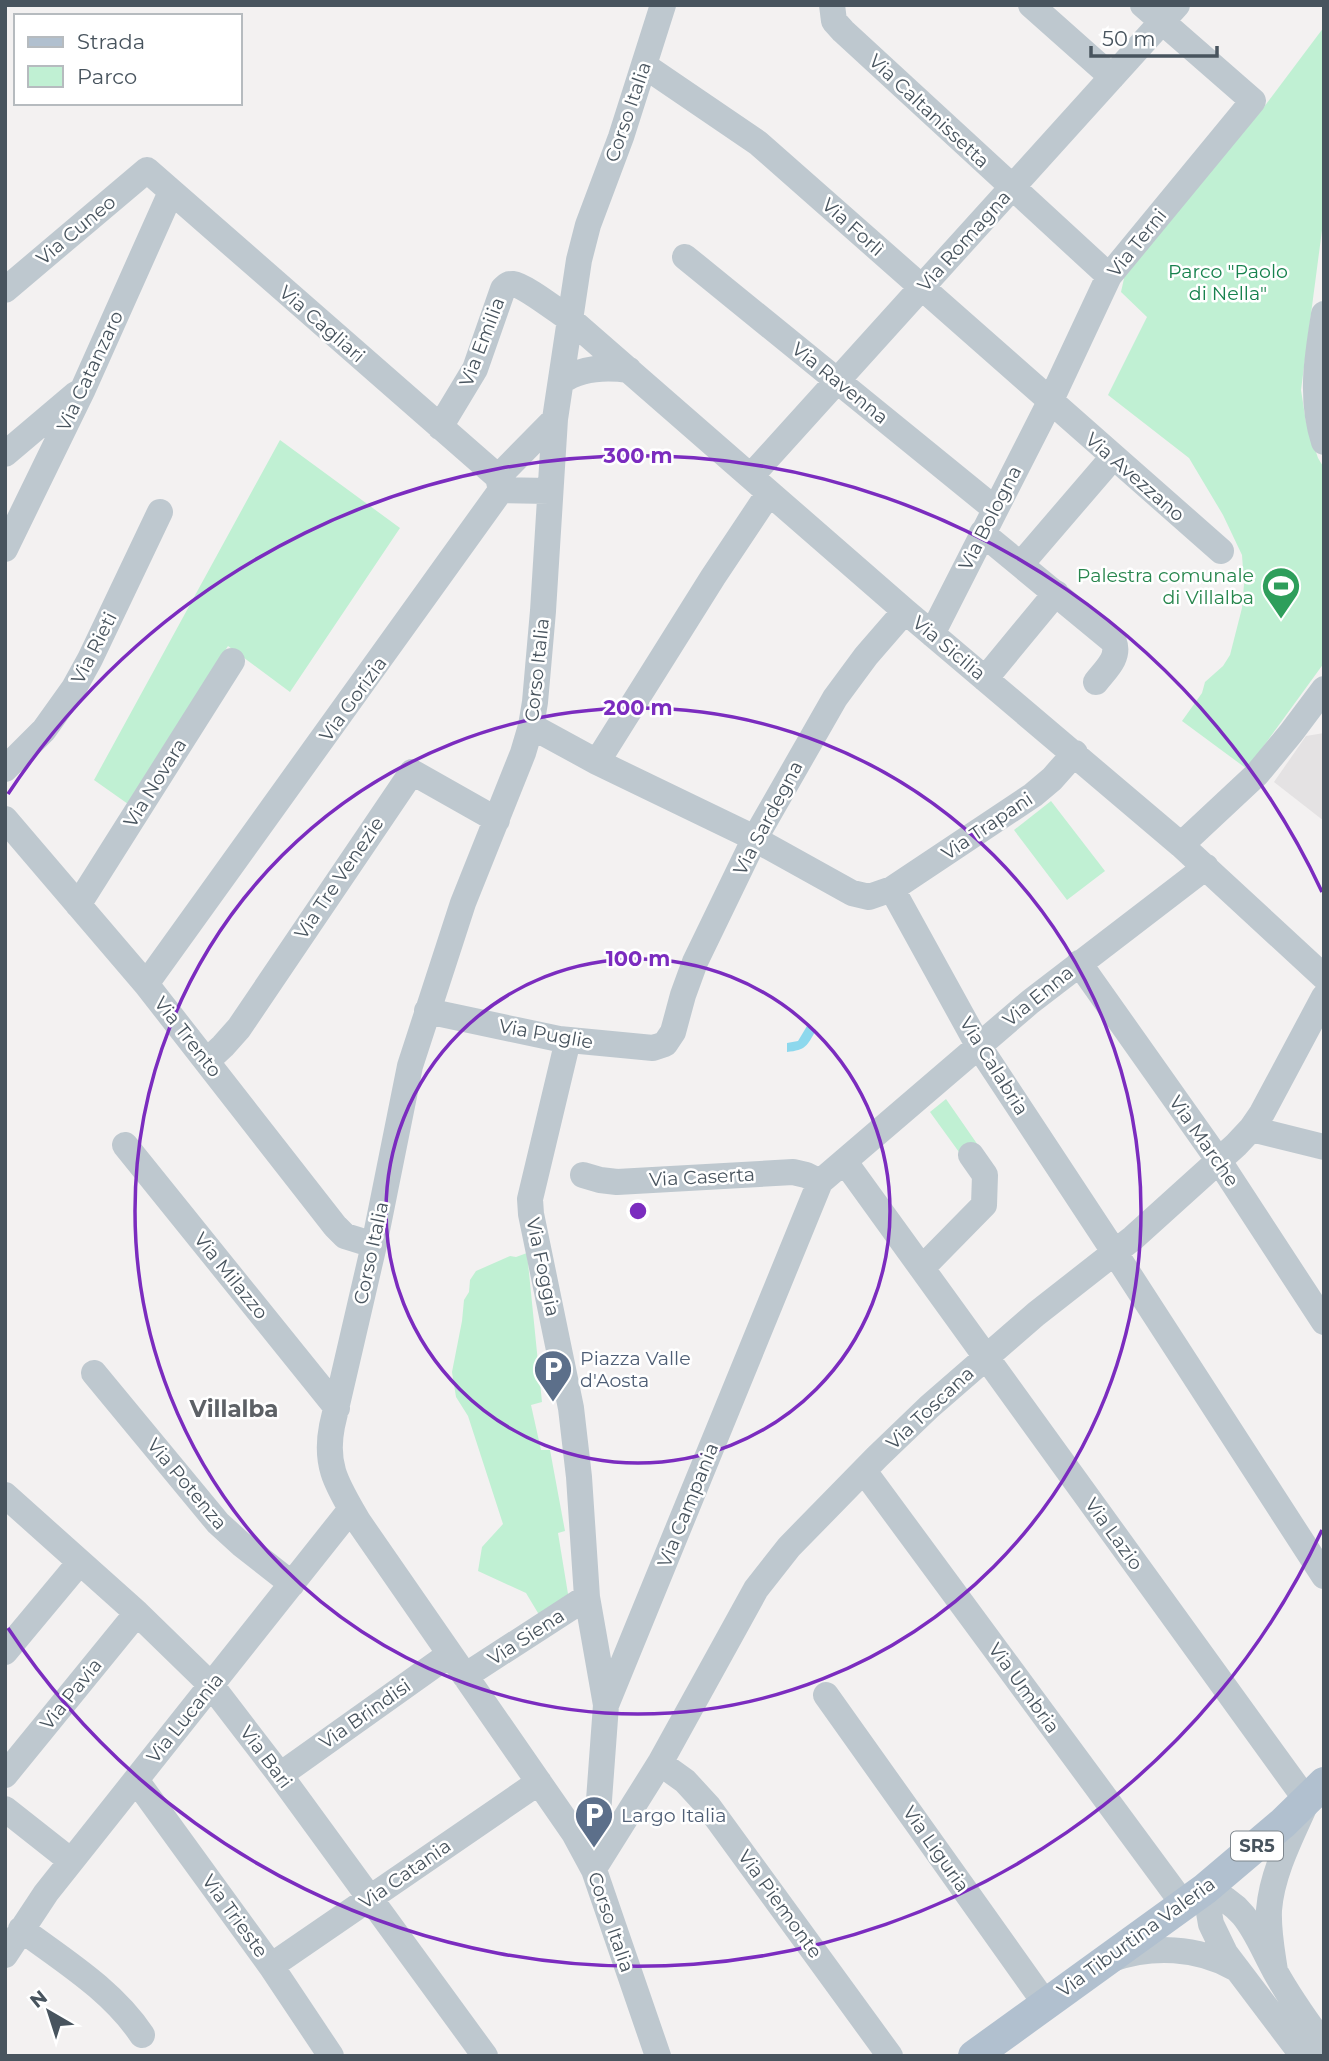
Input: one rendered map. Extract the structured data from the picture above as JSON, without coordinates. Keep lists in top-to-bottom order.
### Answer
{
  "streets": {
    "main road": ["SR5", "Via Tiburtina Valeria"],
    "street": [
      "Via Caltanissetta",
      "Corso Italia",
      "Via Forlì",
      "Via Cuneo",
      "Via Romagna",
      "Via Terni",
      "Via Cagliari",
      "Via Emilia",
      "Via Catanzaro",
      "Via Ravenna",
      "Via Avezzano",
      "Via Bologna",
      "Via Rieti",
      "Via Sicilia",
      "Via Gorizia",
      "Via Novara",
      "Via Sardegna",
      "Via Trapani",
      "Via Tre Venezie",
      "Via Enna",
      "Via Puglie",
      "Via Trento",
      "Via Calabria",
      "Via Marche",
      "Via Caserta",
      "Via Foggia",
      "Via Milazzo",
      "Via Toscana",
      "Via Potenza",
      "Via Campania",
      "Via Lazio",
      "Via Siena",
      "Via Umbria",
      "Via Pavia",
      "Via Brindisi",
      "Via Lucania",
      "Via Bari",
      "Via Liguria",
      "Via Catania",
      "Via Piemonte",
      "Via Trieste"
    ]
  },
  "crossings": [
    ["Via Caltanissetta", "Via Romagna"],
    ["Via Caltanissetta", "Via Terni"],
    ["Corso Italia", "Via Forlì"],
    ["Corso Italia", "Via Emilia"],
    ["Corso Italia", "Via Sicilia"],
    ["Corso Italia", "Via Gorizia"],
    ["Corso Italia", "Via Tre Venezie"],
    ["Corso Italia", "Via Puglie"],
    ["Corso Italia", "Via Trento"],
    ["Corso Italia", "Via Milazzo"],
    ["Corso Italia", "Via Toscana"],
    ["Corso Italia", "Via Campania"],
    ["Corso Italia", "Via Siena"],
    ["Corso Italia", "Via Brindisi"],
    ["Corso Italia", "Via Lucania"],
    ["Corso Italia", "Via Catania"],
    ["Via Forlì", "Via Romagna"],
    ["Via Forlì", "Via Terni"],
    ["Via Forlì", "Via Avezzano"],
    ["Via Forlì", "Via Bologna"],
    ["Via Cuneo", "Via Cagliari"],
    ["Via Romagna", "Via Terni"],
    ["Via Romagna", "Via Ravenna"],
    ["Via Romagna", "Via Sicilia"],
    ["Via Terni", "Via Avezzano"],
    ["Via Terni", "Via Bologna"],
    ["Via Cagliari", "Via Emilia"],
    ["Via Cagliari", "Via Catanzaro"],
    ["Via Cagliari", "Via Gorizia"],
    ["Via Emilia", "Via Sicilia"],
    ["Via Ravenna", "Via Bologna"],
    ["Via Avezzano", "Via Bologna"],
    ["Via Bologna", "Via Sicilia"],
    ["Via Sicilia", "Via Sardegna"],
    ["Via Sicilia", "Via Trapani"],
    ["Via Sicilia", "Via Enna"],
    ["Via Gorizia", "Via Trento"],
    ["Via Novara", "Via Trento"],
    ["Via Sardegna", "Via Puglie"],
    ["Via Trapani", "Via Calabria"],
    ["Via Tre Venezie", "Via Trento"],
    ["Via Enna", "Via Calabria"],
    ["Via Enna", "Via Marche"],
    ["Via Enna", "Via Campania"],
    ["Via Enna", "Via Lazio"],
    ["Via Puglie", "Via Foggia"],
    ["Via Calabria", "Via Toscana"],
    ["Via Marche", "Via Toscana"],
    ["Via Caserta", "Via Campania"],
    ["Via Foggia", "Via Campania"],
    ["Via Foggia", "Via Siena"],
    ["Via Toscana", "Via Campania"],
    ["Via Toscana", "Via Lazio"],
    ["Via Toscana", "Via Umbria"],
    ["Via Toscana", "Via Piemonte"],
    ["Via Potenza", "Via Lucania"],
    ["Via Campania", "Via Lazio"],
    ["Via Lazio", "Via Tiburtina Valeria"],
    ["Via Umbria", "Via Tiburtina Valeria"],
    ["Via Pavia", "Via Bari"],
    ["Via Brindisi", "Via Bari"],
    ["Via Lucania", "Via Bari"],
    ["Via Lucania", "Via Trieste"],
    ["Via Bari", "Via Catania"],
    ["Via Liguria", "Via Tiburtina Valeria"],
    ["Via Catania", "Via Trieste"]
  ],
  "districts": ["Villalba"],
  "parks": ["Parco \"Paolo di Nella\""],
  "places": {
    "sports": ["Palestra comunale di Villalba"],
    "parking": ["Piazza Valle d'Aosta", "Largo Italia"]
  },
  "legend": ["Strada", "Parco"],
  "scale_bar": "50 m",
  "north": "top left",
  "rings": ["300 m", "200 m", "100 m"]
}
